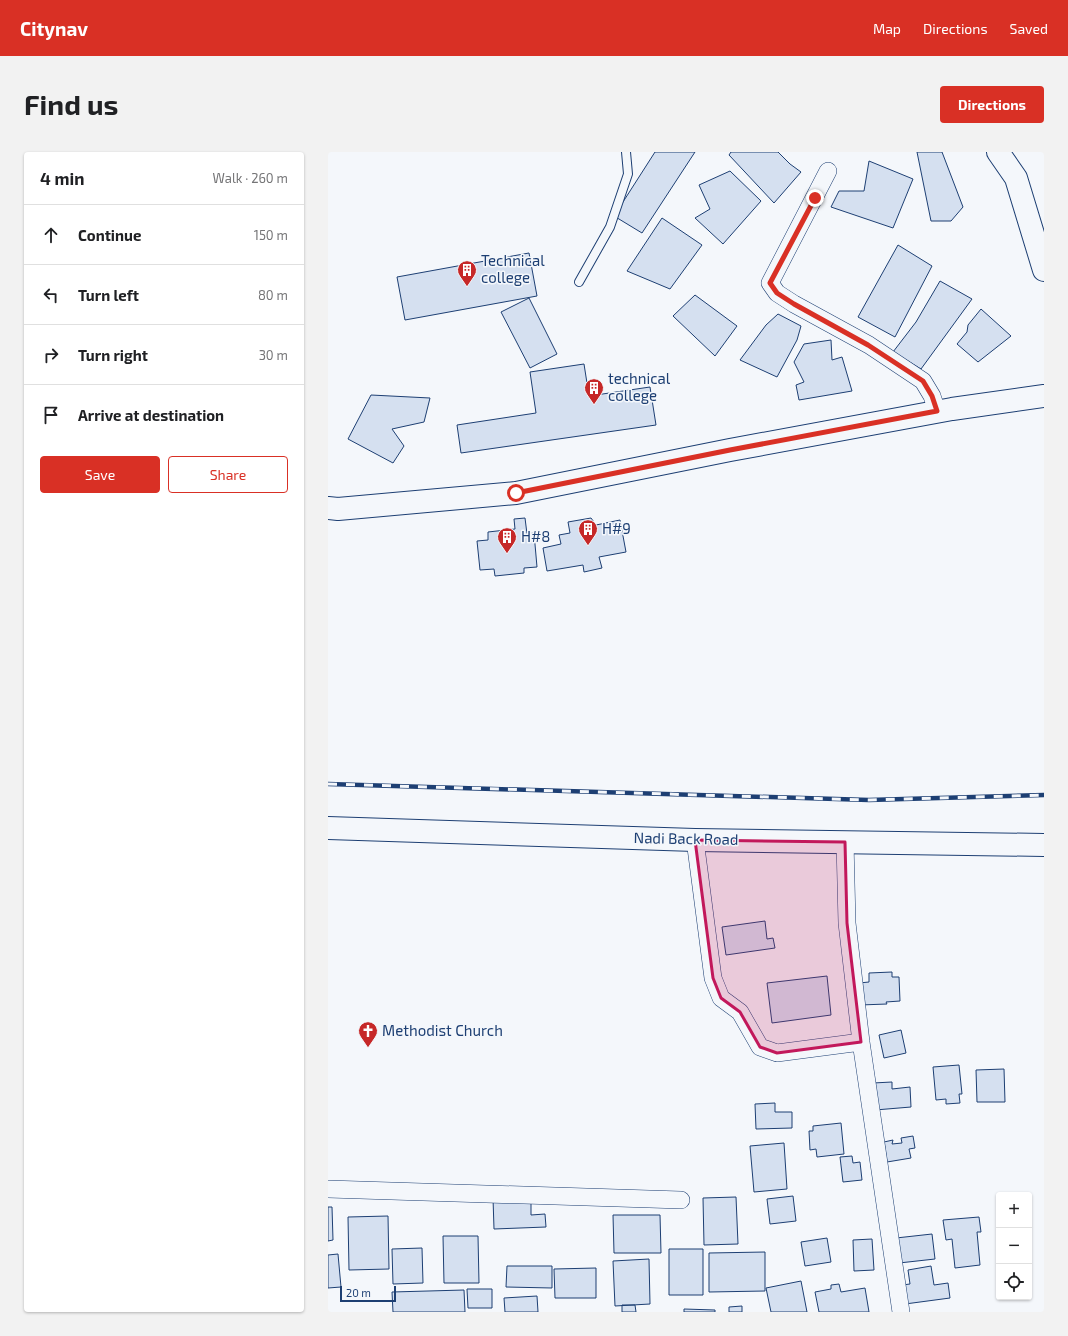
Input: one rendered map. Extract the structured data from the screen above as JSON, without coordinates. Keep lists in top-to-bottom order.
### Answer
{
  "streets": {
    "main road": ["Nadi Back Road"]
  },
  "places": {
    "building": [
      "Technical college",
      "technical college",
      "H#9",
      "H#8"
    ],
    "church": ["Methodist Church"]
  },
  "scale_bar": "20 m",
  "page": {
    "header": "Citynav",
    "nav": ["Map", "Directions", "Saved"],
    "buttons": [
      "Directions",
      ["Save", "Share"]
    ],
    "title": "Find us",
    "heading": ["4 min", "Walk · 260 m"],
    "list": [
      ["Continue", "150 m"],
      ["Turn left", "80 m"],
      ["Turn right", "30 m"],
      "Arrive at destination"
    ],
    "map_buttons": ["+", "−"],
    "scale": "20 m"
  }
}
